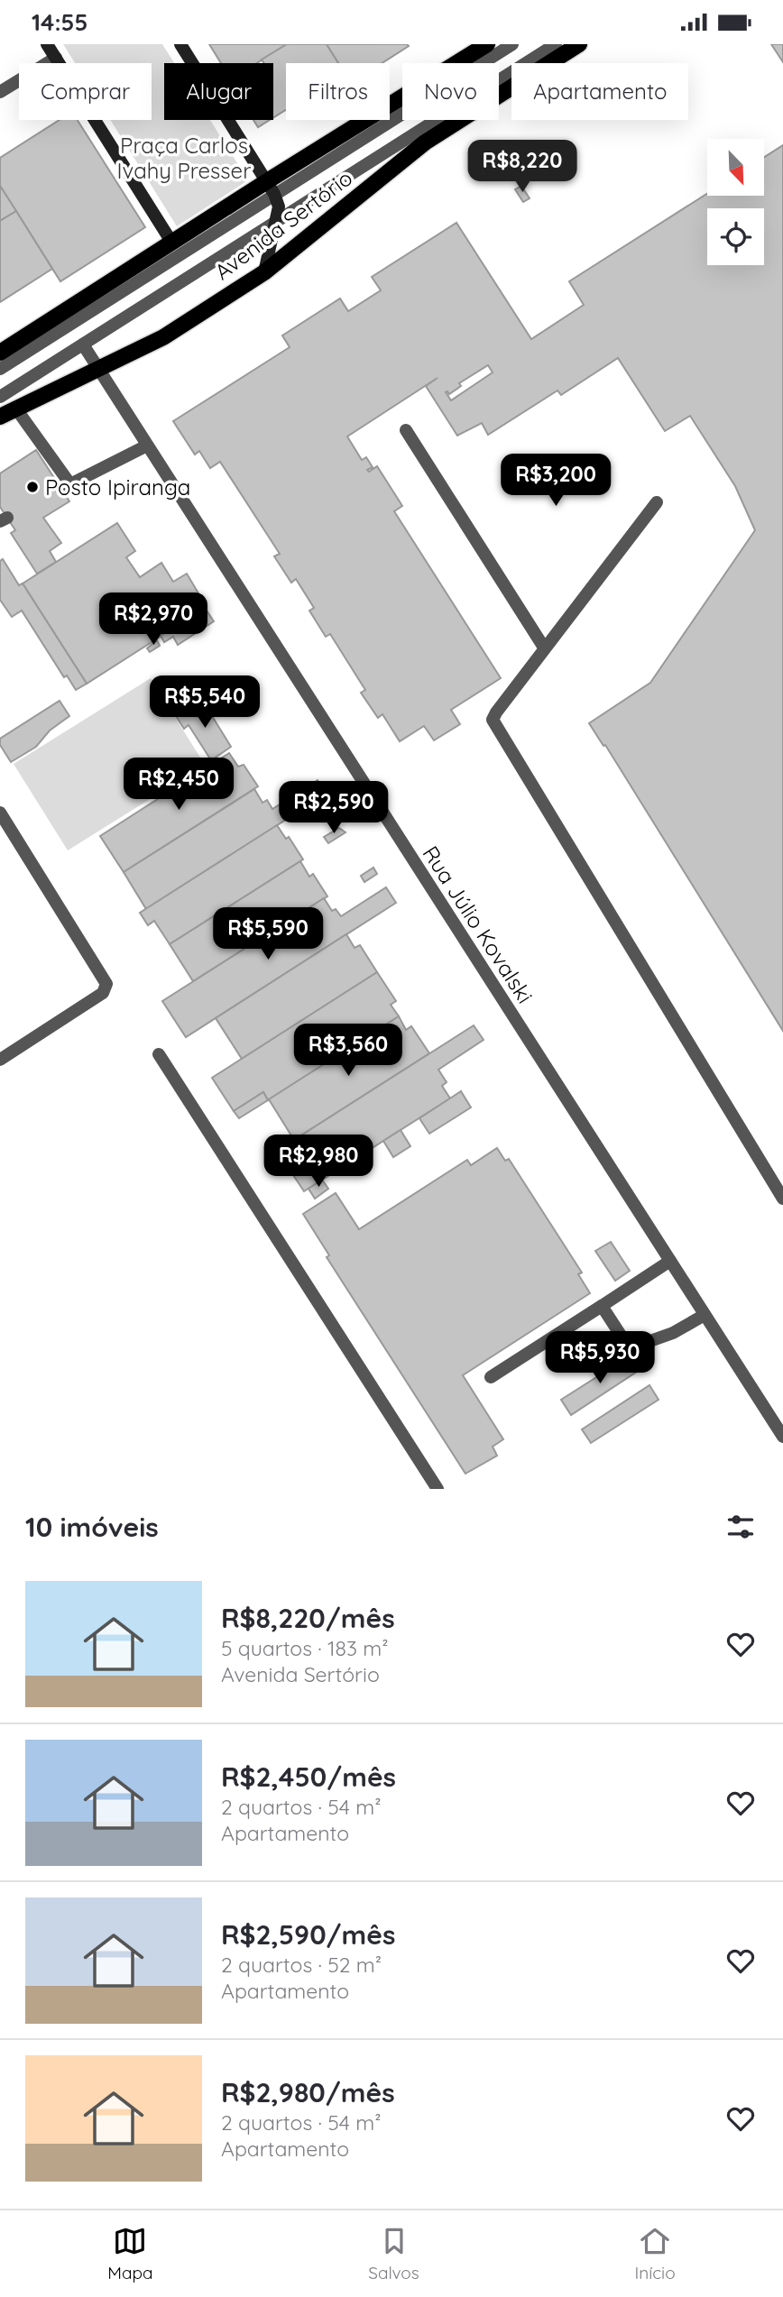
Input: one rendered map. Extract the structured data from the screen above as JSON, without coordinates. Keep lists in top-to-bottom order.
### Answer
{
  "streets": {
    "main road": ["Avenida Sertório"],
    "street": ["Rua Júlio Kovalski"]
  },
  "crossings": [
    ["Avenida Sertório", "Rua Júlio Kovalski"]
  ],
  "parks": ["Praça Carlos Ivahy Presser"],
  "places": ["Posto Ipiranga"],
  "north": "bottom right",
  "page": {
    "status": "14:55",
    "chip": [
      "Comprar",
      "Alugar",
      "Filtros",
      "Novo",
      "Apartamento"
    ],
    "price": [
      "R$8,220",
      "R$3,200",
      "R$2,970",
      "R$5,540",
      "R$2,450",
      "R$2,590",
      "R$5,590",
      "R$3,560",
      "R$2,980",
      "R$5,930"
    ],
    "heading": "10 imóveis",
    "list": [
      {
        "name": "R$8,220/mês",
        "note": "5 quartos · 183 m² · Avenida Sertório"
      },
      {
        "name": "R$2,450/mês",
        "note": "2 quartos · 54 m² · Apartamento"
      },
      {
        "name": "R$2,590/mês",
        "note": "2 quartos · 52 m² · Apartamento"
      },
      {
        "name": "R$2,980/mês",
        "note": "2 quartos · 54 m² · Apartamento"
      }
    ],
    "tabs": ["Mapa", "Salvos", "Início"]
  }
}
